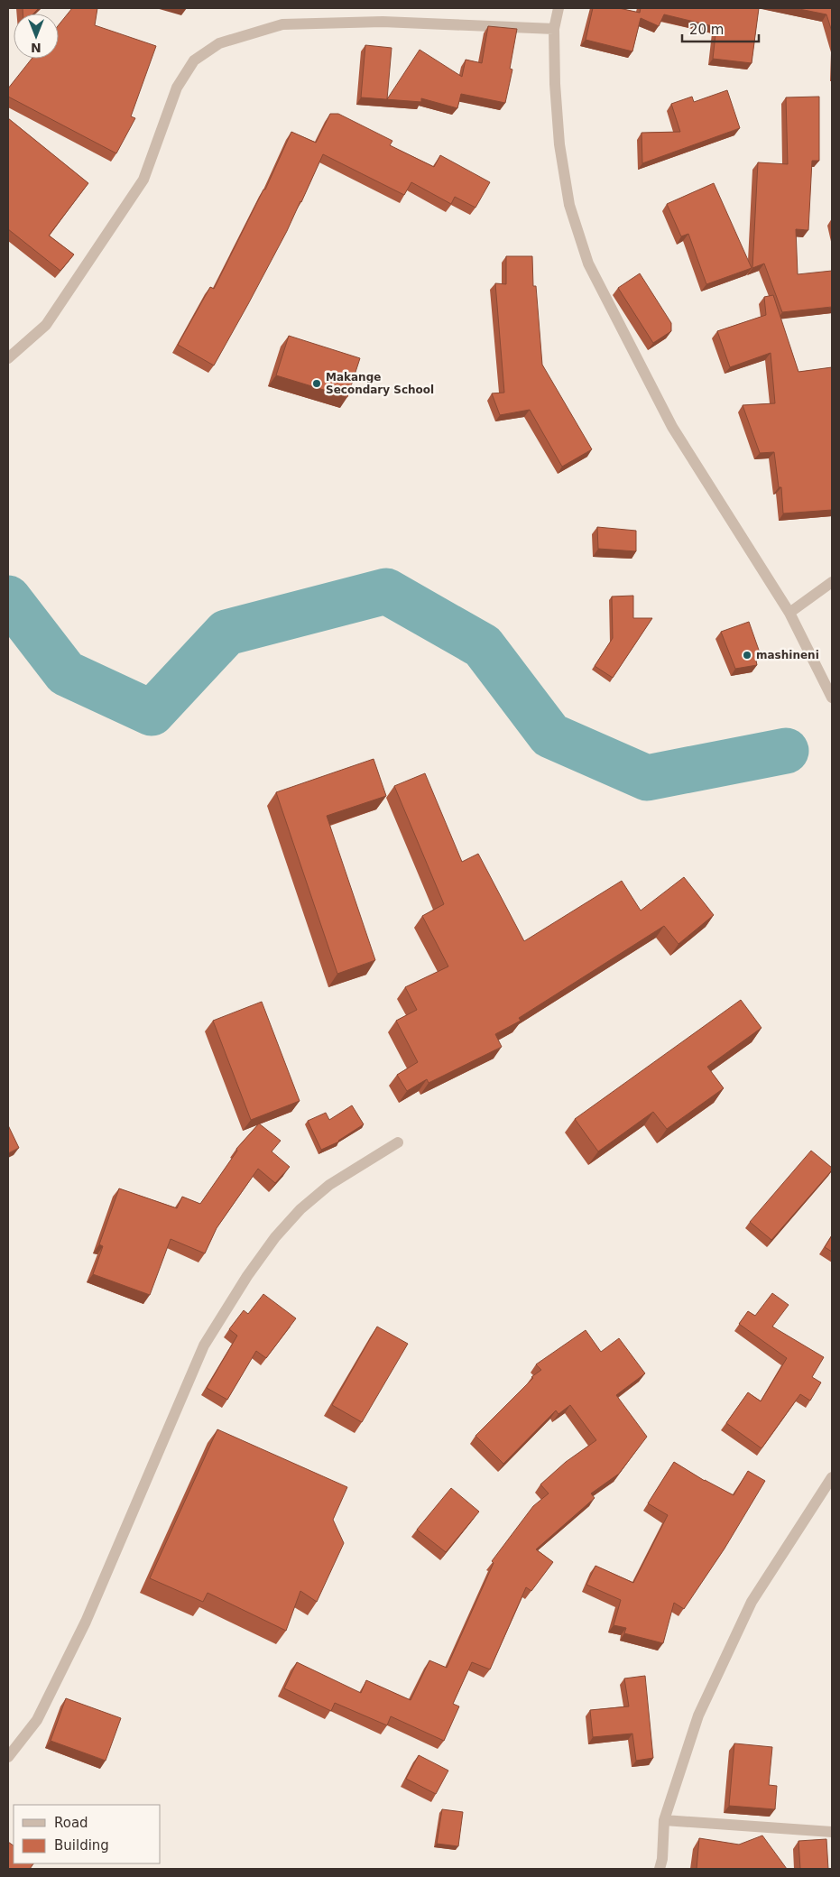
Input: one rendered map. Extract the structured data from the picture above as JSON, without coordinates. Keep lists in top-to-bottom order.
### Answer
{
  "places": ["Makange Secondary School", "mashineni"],
  "legend": ["Road", "Building"],
  "scale_bar": "20 m",
  "north": "bottom"
}
